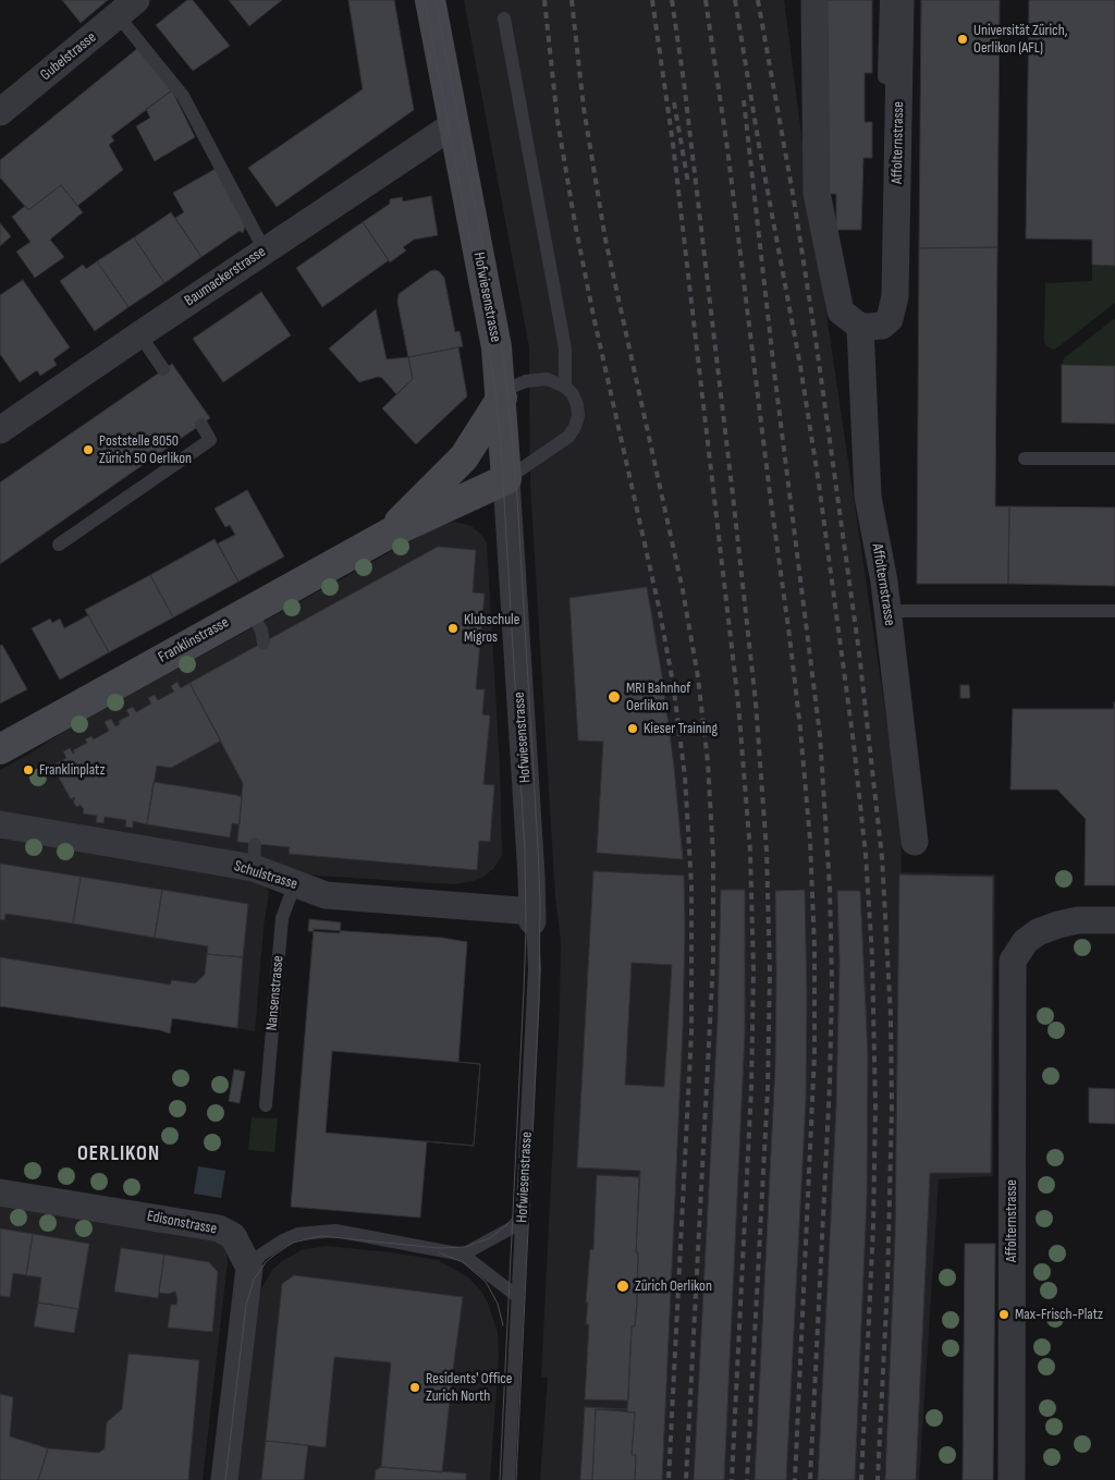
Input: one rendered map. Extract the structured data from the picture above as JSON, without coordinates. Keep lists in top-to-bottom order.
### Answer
{
  "streets": {
    "street": [
      "Gubelstrasse",
      "Affolternstrasse",
      "Baumackerstrasse",
      "Hofwiesenstrasse",
      "Franklinstrasse",
      "Schulstrasse",
      "Edisonstrasse"
    ],
    "lane": ["Nansenstrasse"]
  },
  "crossings": [
    ["Baumackerstrasse", "Hofwiesenstrasse"],
    ["Hofwiesenstrasse", "Franklinstrasse"],
    ["Hofwiesenstrasse", "Schulstrasse"],
    ["Schulstrasse", "Nansenstrasse"]
  ],
  "districts": ["OERLIKON"],
  "places": [
    "Universität Zürich, Oerlikon (AFL)",
    "Poststelle 8050 Zürich 50 Oerlikon",
    "Klubschule Migros",
    "MRI Bahnhof Oerlikon",
    "Kieser Training",
    "Franklinplatz",
    "Zürich Oerlikon",
    "Max-Frisch-Platz",
    "Residents' Office Zurich North"
  ]
}
